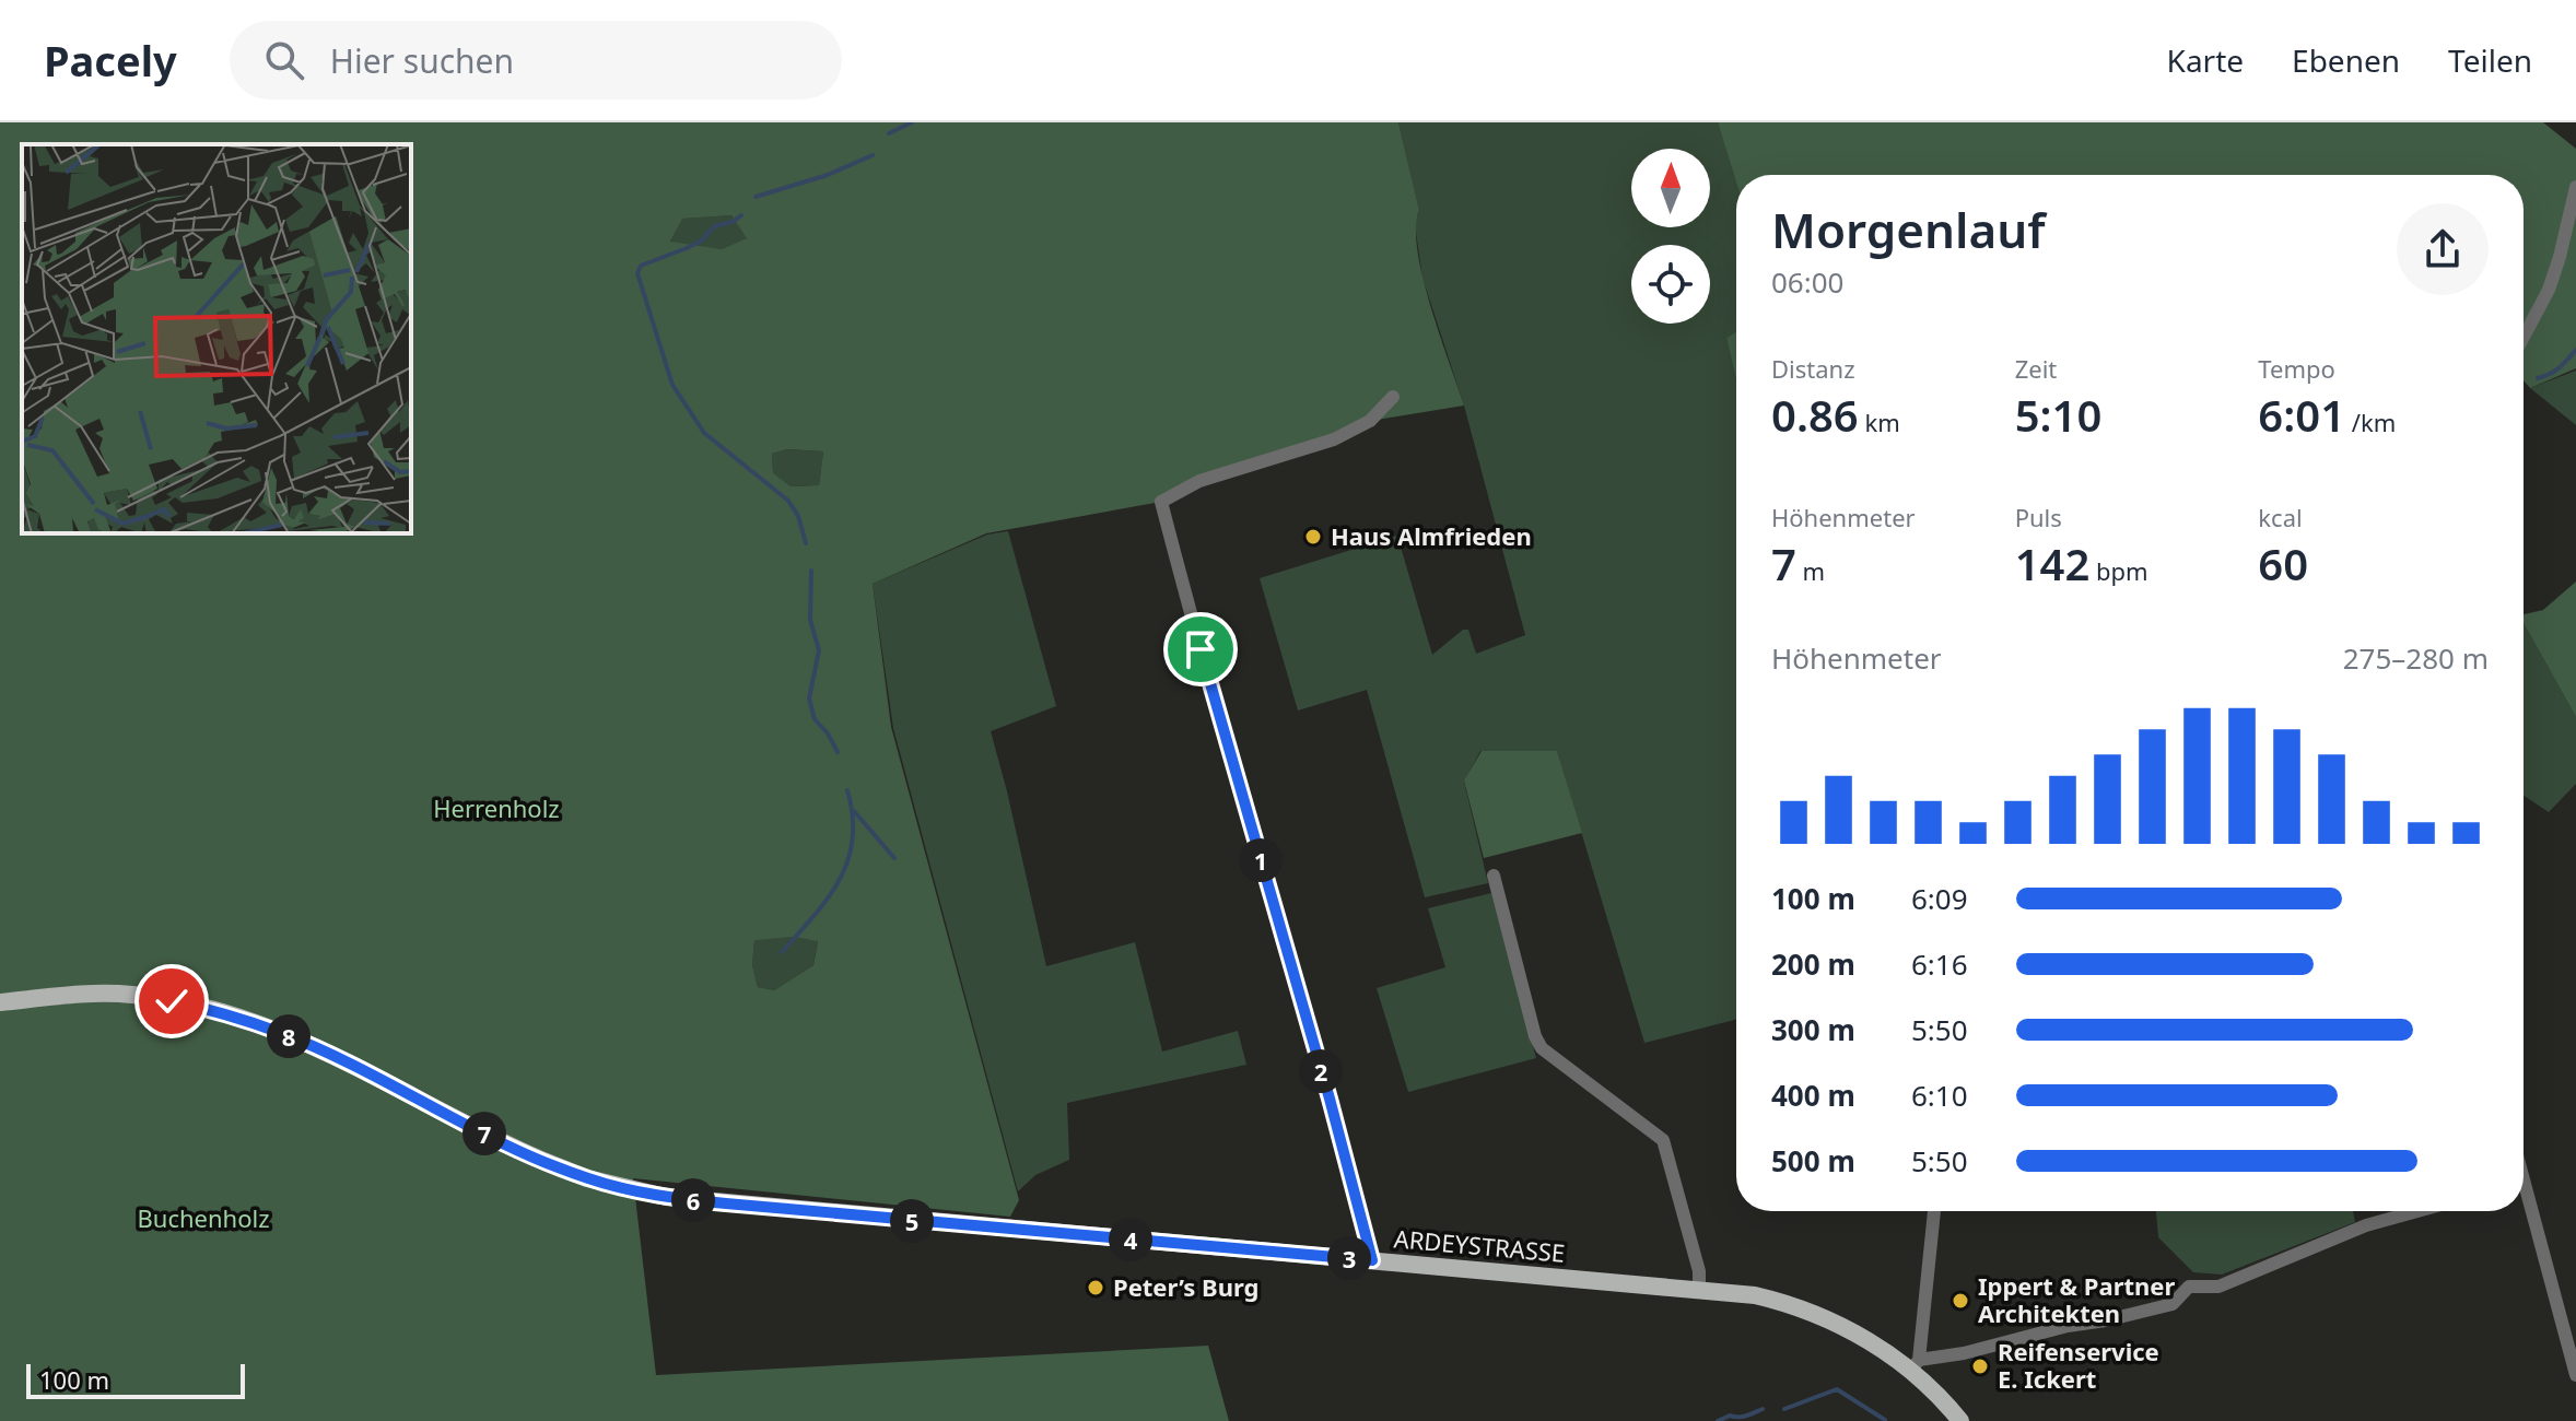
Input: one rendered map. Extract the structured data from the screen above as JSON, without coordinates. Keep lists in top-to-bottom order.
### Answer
{
  "streets": {
    "main road": ["ARDEYSTRASSE"]
  },
  "parks": ["Herrenholz", "Buchenholz"],
  "places": [
    "Haus Almfrieden",
    "Peter’s Burg",
    "Ippert & Partner Architekten",
    "Reifenservice E. Ickert"
  ],
  "scale_bar": "100 m",
  "north": "top",
  "page": {
    "header": "Pacely",
    "search": "Hier suchen",
    "nav": ["Karte", "Ebenen", "Teilen"],
    "heading": ["Morgenlauf", "06:00"],
    "stats": [
      ["Distanz", "0.86 km"],
      ["Zeit", "5:10"],
      ["Tempo", "6:01 /km"],
      ["Höhenmeter", "7 m"],
      ["Puls", "142 bpm"],
      ["kcal", "60"]
    ],
    "chart": ["Höhenmeter", "275–280 m"],
    "pins": [
      "1",
      "8",
      "2",
      "7",
      "6",
      "5",
      "4",
      "3"
    ],
    "list": [
      {
        "name": "100 m",
        "note": "6:09"
      },
      {
        "name": "200 m",
        "note": "6:16"
      },
      {
        "name": "300 m",
        "note": "5:50"
      },
      {
        "name": "400 m",
        "note": "6:10"
      },
      {
        "name": "500 m",
        "note": "5:50"
      }
    ],
    "scale": "100 m"
  }
}
